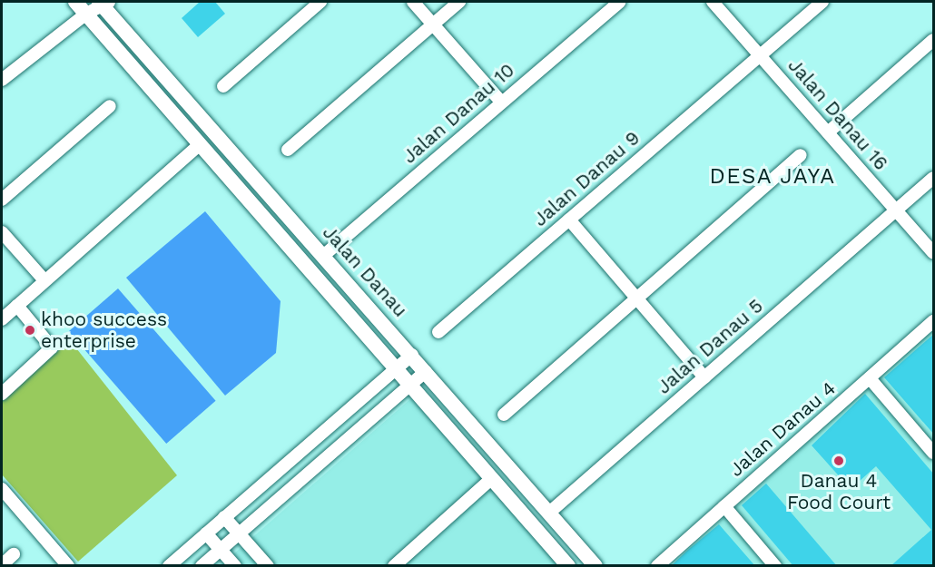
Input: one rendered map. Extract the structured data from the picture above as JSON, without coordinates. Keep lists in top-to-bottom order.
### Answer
{
  "streets": {
    "street": [
      "Jalan Danau 10",
      "Jalan Danau 16",
      "Jalan Danau 9",
      "Jalan Danau",
      "Jalan Danau 5",
      "Jalan Danau 4"
    ]
  },
  "crossings": [
    ["Jalan Danau 10", "Jalan Danau"],
    ["Jalan Danau 16", "Jalan Danau 9"],
    ["Jalan Danau 16", "Jalan Danau 5"],
    ["Jalan Danau", "Jalan Danau 5"]
  ],
  "districts": ["DESA JAYA"],
  "places": ["khoo success enterprise", "Danau 4 Food Court"]
}
